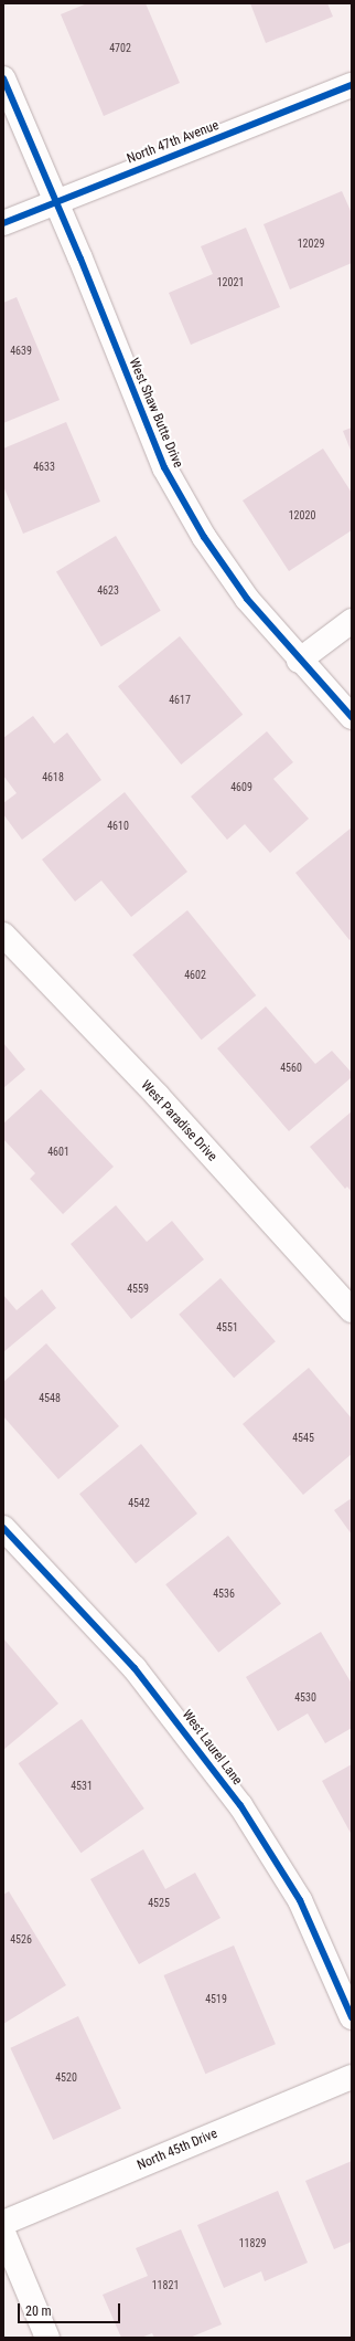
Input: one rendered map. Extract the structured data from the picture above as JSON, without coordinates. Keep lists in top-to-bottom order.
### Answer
{
  "streets": {
    "street": [
      "North 47th Avenue",
      "West Shaw Butte Drive",
      "West Paradise Drive",
      "West Laurel Lane",
      "North 45th Drive"
    ]
  },
  "crossings": [
    ["North 47th Avenue", "West Shaw Butte Drive"]
  ],
  "house_numbers": [
    "4702",
    "12029",
    "12021",
    "4639",
    "4633",
    "12020",
    "4623",
    "4617",
    "4618",
    "4609",
    "4610",
    "4602",
    "4560",
    "4601",
    "4559",
    "4551",
    "4548",
    "4545",
    "4542",
    "4536",
    "4530",
    "4531",
    "4525",
    "4526",
    "4519",
    "4520",
    "11829",
    "11821"
  ],
  "scale_bar": "20 m"
}
